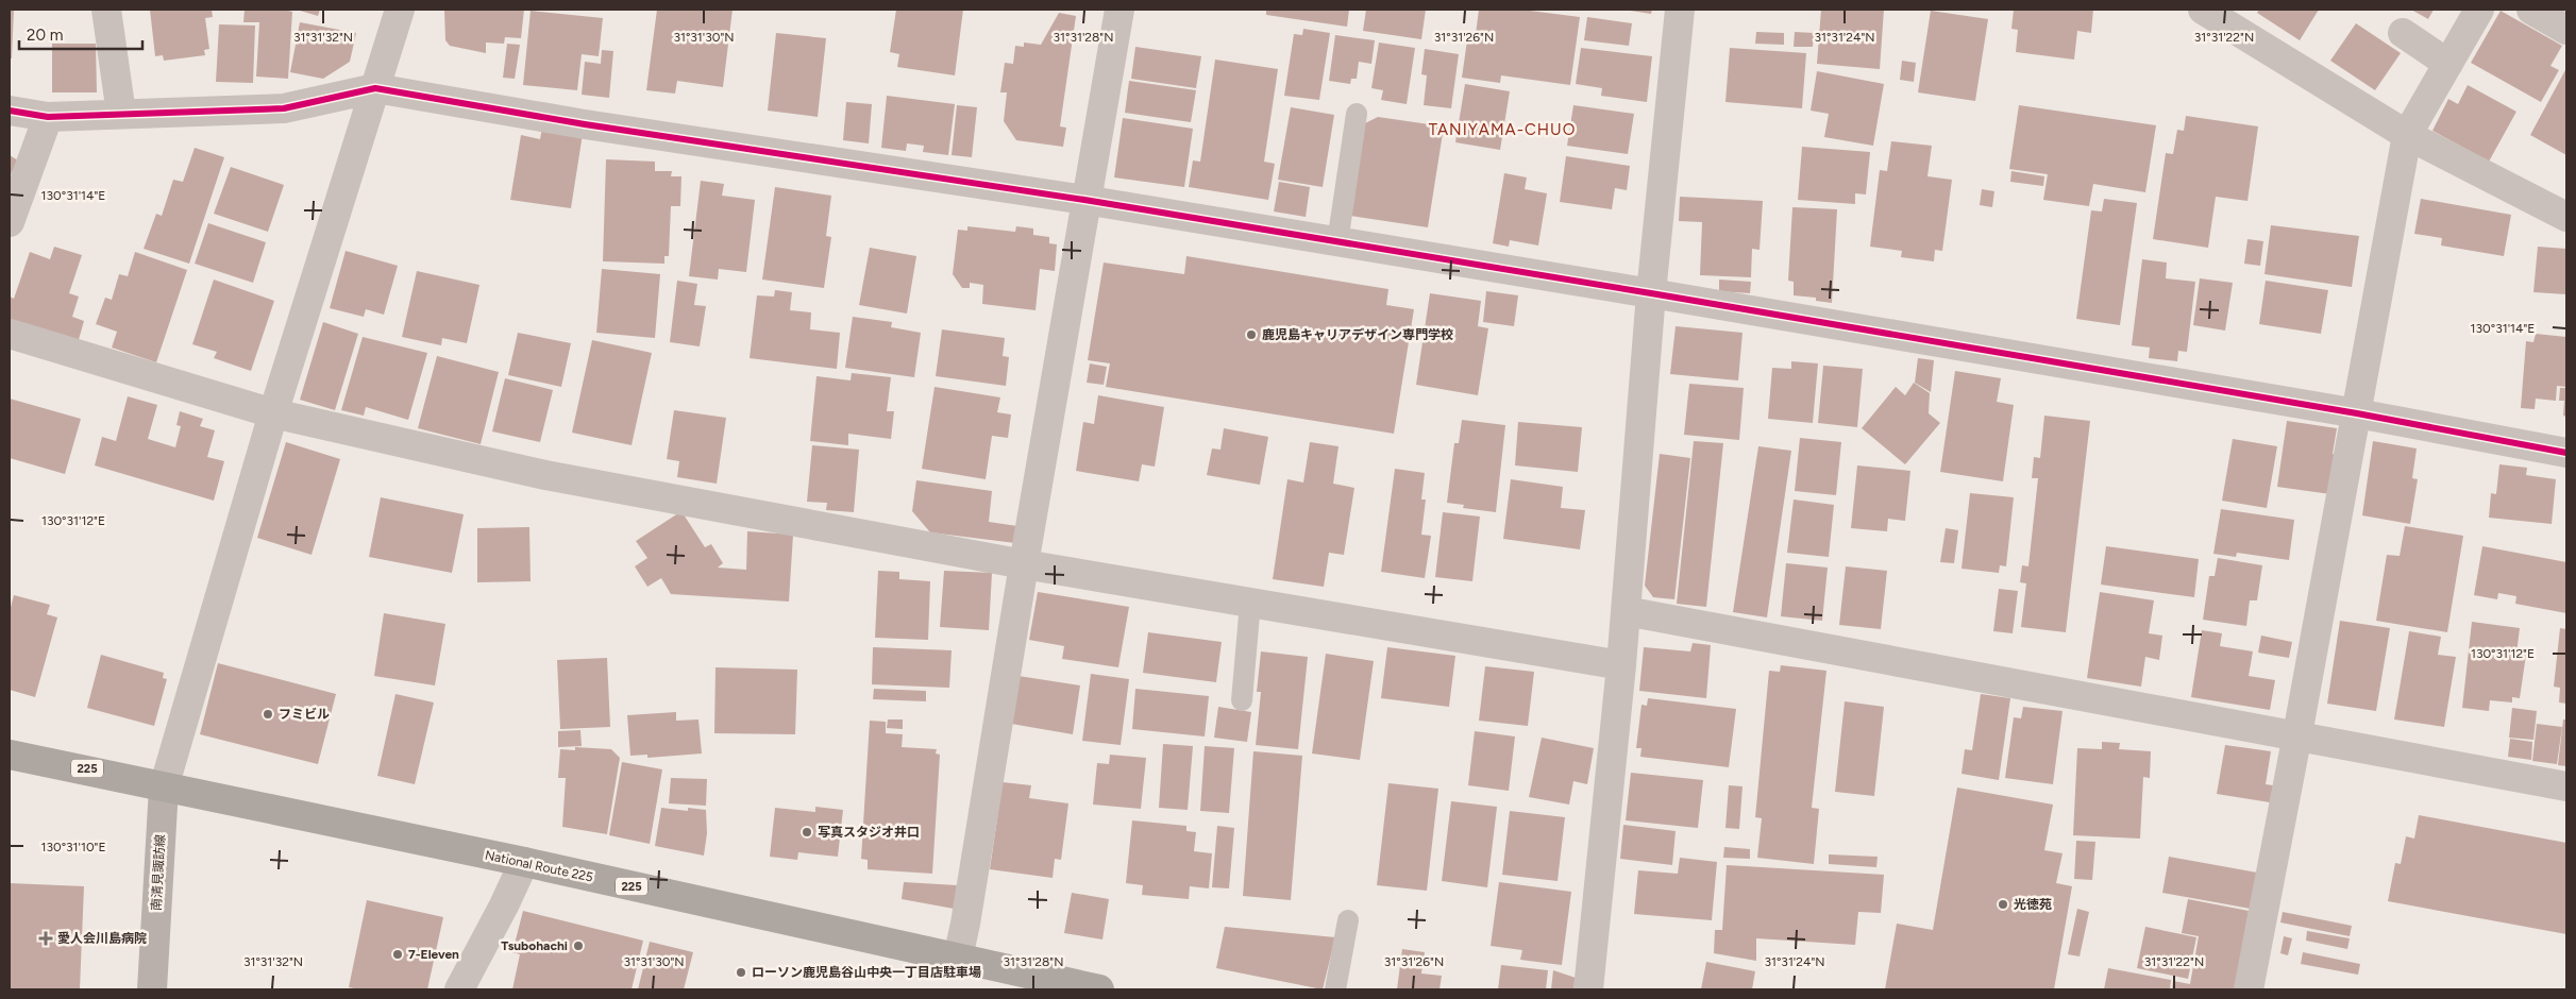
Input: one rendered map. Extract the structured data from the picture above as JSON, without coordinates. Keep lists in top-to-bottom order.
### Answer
{
  "streets": {
    "highway": ["225", "National Route 225"],
    "street": ["南清見諏訪線"]
  },
  "crossings": [
    ["National Route 225", "南清見諏訪線"]
  ],
  "districts": ["TANIYAMA-CHUO"],
  "places": {
    "other": [
      "鹿児島キャリアデザイン専門学校",
      "フミビル",
      "写真スタジオ井口",
      "光徳苑",
      "Tsubohachi",
      "7-Eleven",
      "ローソン鹿児島谷山中央一丁目店駐車場"
    ],
    "health": ["愛人会川島病院"]
  },
  "scale_bar": "20 m",
  "coordinates": [
    "31°31'32\"N",
    "31°31'30\"N",
    "31°31'28\"N",
    "31°31'26\"N",
    "31°31'24\"N",
    "31°31'22\"N",
    "130°31'14\"E",
    "130°31'12\"E",
    "130°31'10\"E"
  ]
}
